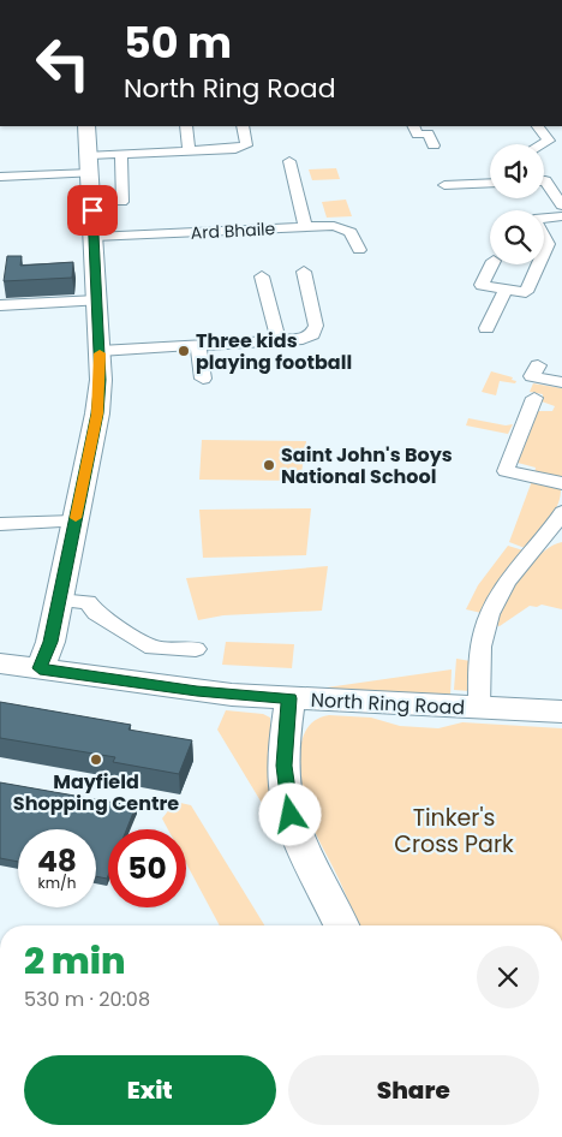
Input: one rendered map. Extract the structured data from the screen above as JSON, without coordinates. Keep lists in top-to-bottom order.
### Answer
{
  "streets": {
    "street": ["Ard Bhaile", "North Ring Road"]
  },
  "parks": ["Tinker's Cross Park"],
  "places": ["Three kids playing football", "Saint John's Boys National School", "Mayfield Shopping Centre"],
  "page": {
    "turn": ["50 m", "North Ring Road"],
    "speed": "48 km/h",
    "limit": "50",
    "heading": ["2 min", "530 m · 20:08"],
    "buttons": ["Exit", "Share"]
  }
}
